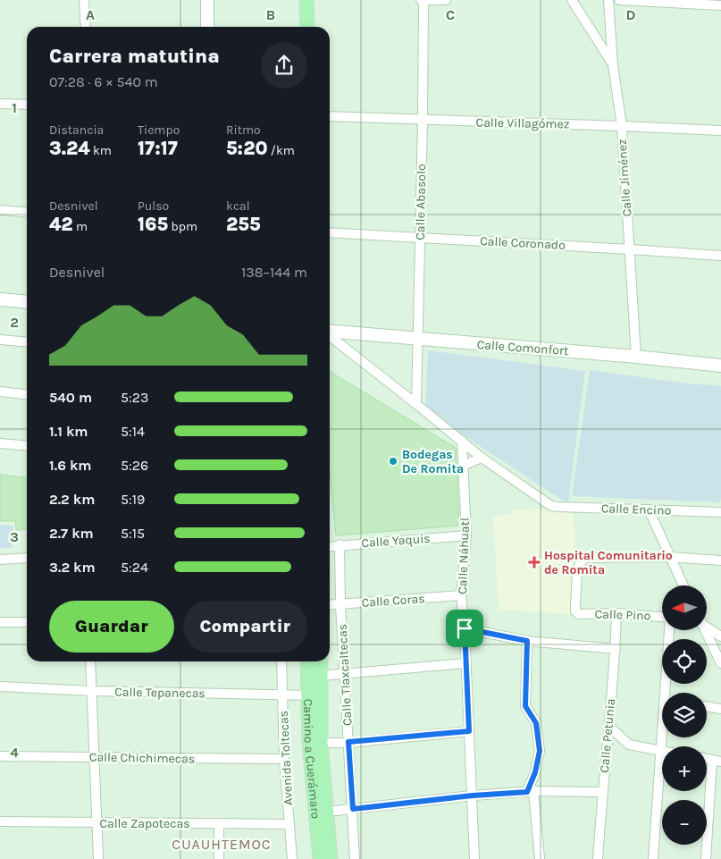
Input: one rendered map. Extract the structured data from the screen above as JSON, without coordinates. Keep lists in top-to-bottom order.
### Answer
{
  "streets": {
    "main road": ["Camino a Cuerámaro"],
    "street": [
      "Calle Villagómez",
      "Calle Jiménez",
      "Calle Abasolo",
      "Calle Coronado",
      "Calle Comonfort",
      "Calle Encino",
      "Calle Yaquis",
      "Calle Náhuatl",
      "Calle Coras",
      "Calle Pino",
      "Calle Tlaxcaltecas",
      "Calle Tepanecas",
      "Calle Petunia",
      "Calle Chichimecas",
      "Avenida Toltecas",
      "Calle Zapotecas"
    ]
  },
  "crossings": [
    ["Calle Villagómez", "Calle Jiménez"],
    ["Calle Villagómez", "Calle Abasolo"],
    ["Calle Jiménez", "Calle Coronado"],
    ["Calle Jiménez", "Calle Comonfort"],
    ["Calle Abasolo", "Calle Coronado"],
    ["Calle Abasolo", "Calle Comonfort"],
    ["Calle Yaquis", "Calle Náhuatl"],
    ["Calle Yaquis", "Calle Tlaxcaltecas"],
    ["Calle Náhuatl", "Calle Coras"],
    ["Calle Coras", "Calle Tlaxcaltecas"],
    ["Calle Pino", "Calle Petunia"],
    ["Calle Tepanecas", "Avenida Toltecas"],
    ["Calle Tepanecas", "Camino a Cuerámaro"],
    ["Calle Chichimecas", "Avenida Toltecas"],
    ["Avenida Toltecas", "Calle Zapotecas"]
  ],
  "districts": ["CUAUHTEMOC"],
  "places": {
    "other": ["Bodegas De Romita"],
    "health": ["Hospital Comunitario de Romita"]
  },
  "north": "left",
  "page": {
    "heading": ["Carrera matutina", "07:28 · 6 × 540 m"],
    "stats": [
      ["Distancia", "3.24 km"],
      ["Tiempo", "17:17"],
      ["Ritmo", "5:20 /km"],
      ["Desnivel", "42 m"],
      ["Pulso", "165 bpm"],
      ["kcal", "255"]
    ],
    "chart": ["Desnivel", "138–144 m"],
    "list": [
      {
        "name": "540 m",
        "note": "5:23"
      },
      {
        "name": "1.1 km",
        "note": "5:14"
      },
      {
        "name": "1.6 km",
        "note": "5:26"
      },
      {
        "name": "2.2 km",
        "note": "5:19"
      },
      {
        "name": "2.7 km",
        "note": "5:15"
      },
      {
        "name": "3.2 km",
        "note": "5:24"
      }
    ],
    "map_buttons": ["+", "−"],
    "buttons": ["Guardar", "Compartir"]
  },
  "grid": {
    "columns": [
      "A",
      "B",
      "C",
      "D"
    ],
    "rows": [
      "1",
      "2",
      "3",
      "4"
    ]
  }
}
